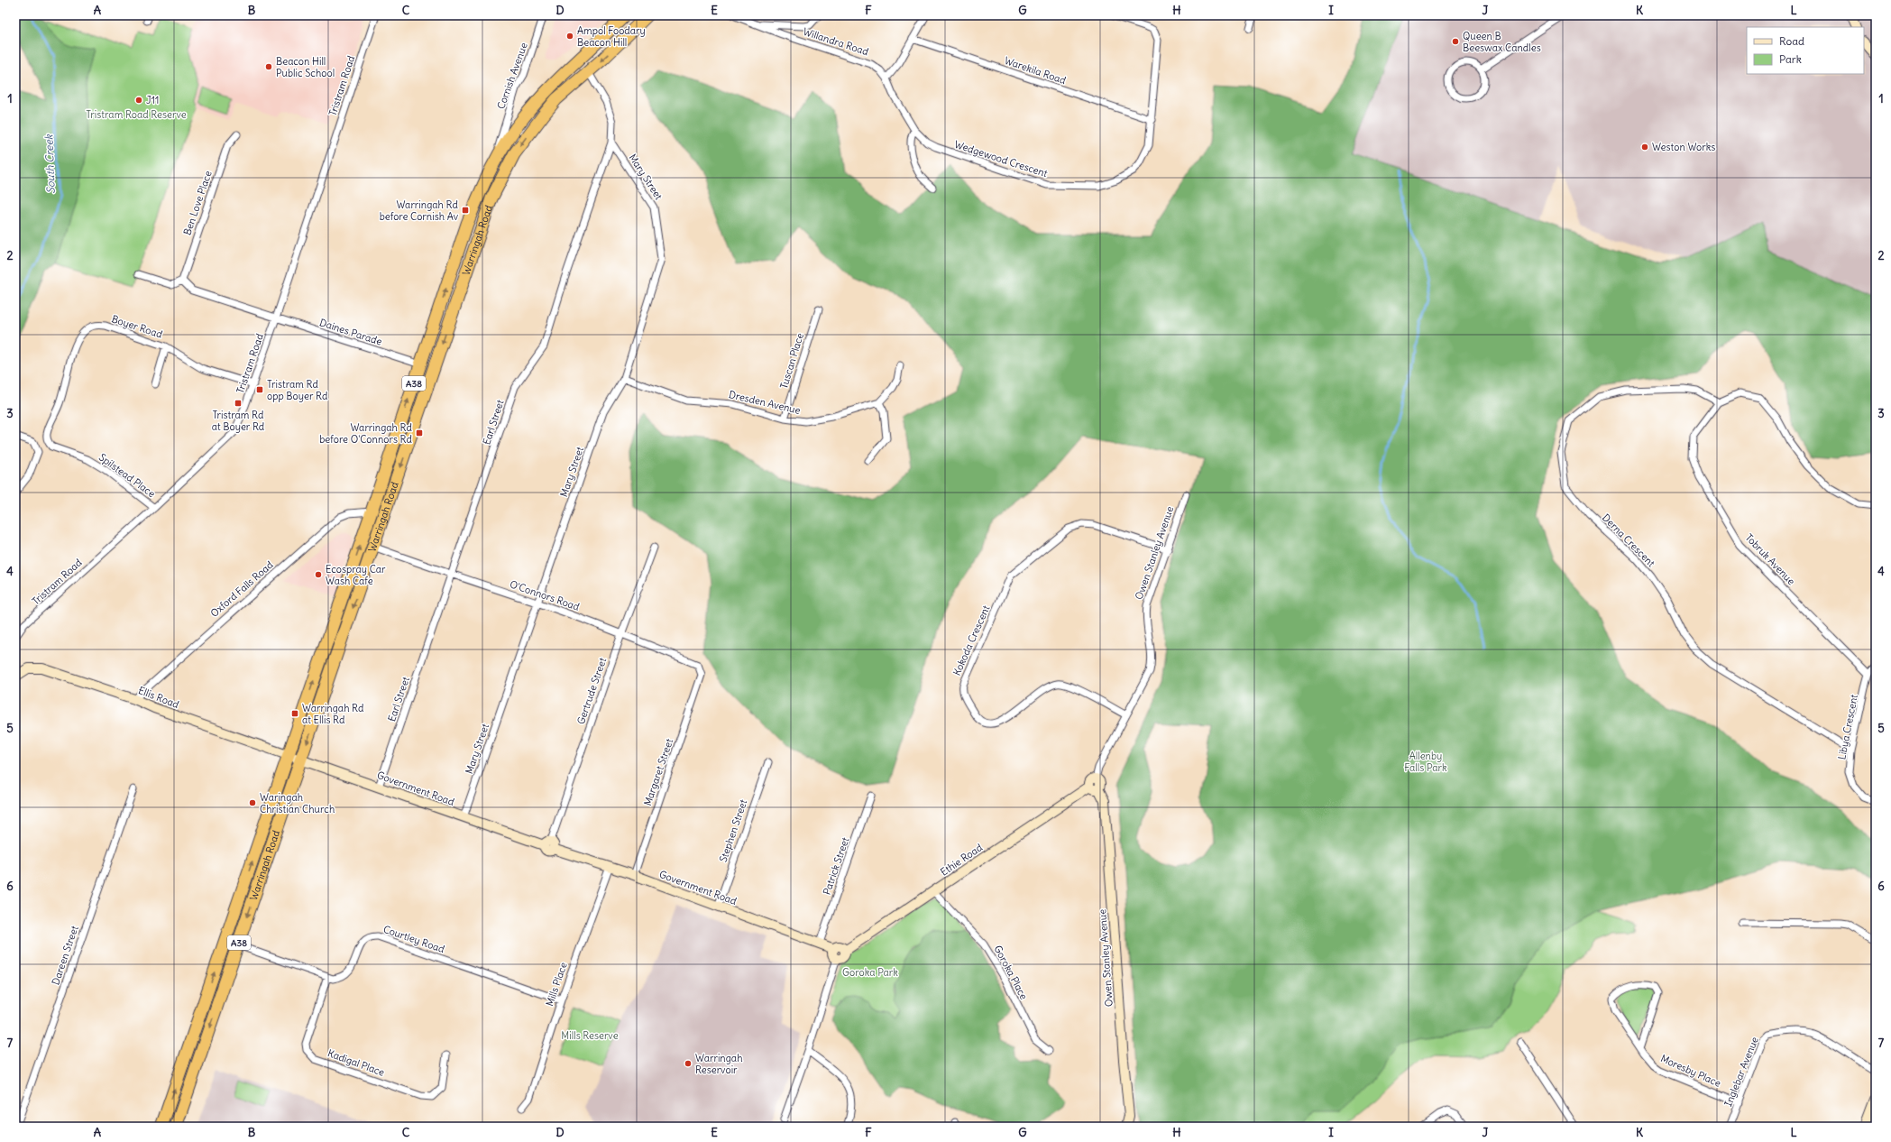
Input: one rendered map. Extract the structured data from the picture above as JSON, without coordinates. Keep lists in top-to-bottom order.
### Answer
{
  "streets": {
    "highway": ["Warringah Road", "A38"],
    "street": [
      "Willandra Road",
      "Warekila Road",
      "Cornish Avenue",
      "Tristram Road",
      "Wedgewood Crescent",
      "Mary Street",
      "Ben Love Place",
      "Boyer Road",
      "Daines Parade",
      "Tuscan Place",
      "Dresden Avenue",
      "Earl Street",
      "Spilstead Place",
      "Derna Crescent",
      "Owen Stanley Avenue",
      "Tobruk Avenue",
      "Oxford Falls Road",
      "O'Connors Road",
      "Kokoda Crescent",
      "Gertrude Street",
      "Ellis Road",
      "Libya Crescent",
      "Margaret Street",
      "Government Road",
      "Stephen Street",
      "Ethie Road",
      "Patrick Street",
      "Courtley Road",
      "Dareen Street",
      "Goroka Place",
      "Mills Place",
      "Kadigal Place",
      "Moresby Place",
      "Inglebar Avenue"
    ]
  },
  "crossings": [
    ["Willandra Road", "Wedgewood Crescent"],
    ["Warekila Road", "Wedgewood Crescent"],
    ["Cornish Avenue", "Warringah Road"],
    ["Tristram Road", "Boyer Road"],
    ["Tristram Road", "Daines Parade"],
    ["Tristram Road", "Spilstead Place"],
    ["Mary Street", "Dresden Avenue"],
    ["Mary Street", "Earl Street"],
    ["Mary Street", "O'Connors Road"],
    ["Mary Street", "Government Road"],
    ["Warringah Road", "Daines Parade"],
    ["Warringah Road", "Earl Street"],
    ["Warringah Road", "Oxford Falls Road"],
    ["Warringah Road", "O'Connors Road"],
    ["Warringah Road", "Ellis Road"],
    ["Warringah Road", "Government Road"],
    ["Warringah Road", "Courtley Road"],
    ["Boyer Road", "Spilstead Place"],
    ["Tuscan Place", "Dresden Avenue"],
    ["Earl Street", "O'Connors Road"],
    ["Earl Street", "Government Road"],
    ["Derna Crescent", "Tobruk Avenue"],
    ["Derna Crescent", "Libya Crescent"],
    ["Owen Stanley Avenue", "Kokoda Crescent"],
    ["Owen Stanley Avenue", "Ethie Road"],
    ["Tobruk Avenue", "Libya Crescent"],
    ["Oxford Falls Road", "Ellis Road"],
    ["O'Connors Road", "Gertrude Street"],
    ["O'Connors Road", "Margaret Street"],
    ["Gertrude Street", "Government Road"],
    ["Ellis Road", "Government Road"],
    ["Margaret Street", "Government Road"],
    ["Government Road", "Stephen Street"],
    ["Government Road", "Ethie Road"],
    ["Government Road", "Patrick Street"],
    ["Government Road", "Mills Place"],
    ["Ethie Road", "Goroka Place"],
    ["Courtley Road", "Mills Place"],
    ["Courtley Road", "Kadigal Place"],
    ["Moresby Place", "Inglebar Avenue"]
  ],
  "water": ["South Creek"],
  "parks": [
    "Tristram Road Reserve",
    "Allenby Falls Park",
    "Goroka Park",
    "Mills Reserve"
  ],
  "places": {
    "other": [
      "Ampol Foodary Beacon Hill",
      "Queen B Beeswax Candles",
      "Beacon Hill Public School",
      "J11",
      "Weston Works",
      "Ecospray Car Wash Cafe",
      "Waringah Christian Church",
      "Warringah Reservoir"
    ],
    "transit": [
      "Warringah Rd before Cornish Av",
      "Tristram Rd opp Boyer Rd",
      "Tristram Rd at Boyer Rd",
      "Warringah Rd before O'Connors Rd",
      "Warringah Rd at Ellis Rd"
    ]
  },
  "legend": ["Road", "Park"],
  "grid": {
    "columns": [
      "A",
      "B",
      "C",
      "D",
      "E",
      "F",
      "G",
      "H",
      "I",
      "J",
      "K",
      "L"
    ],
    "rows": [
      "1",
      "2",
      "3",
      "4",
      "5",
      "6",
      "7"
    ]
  }
}
